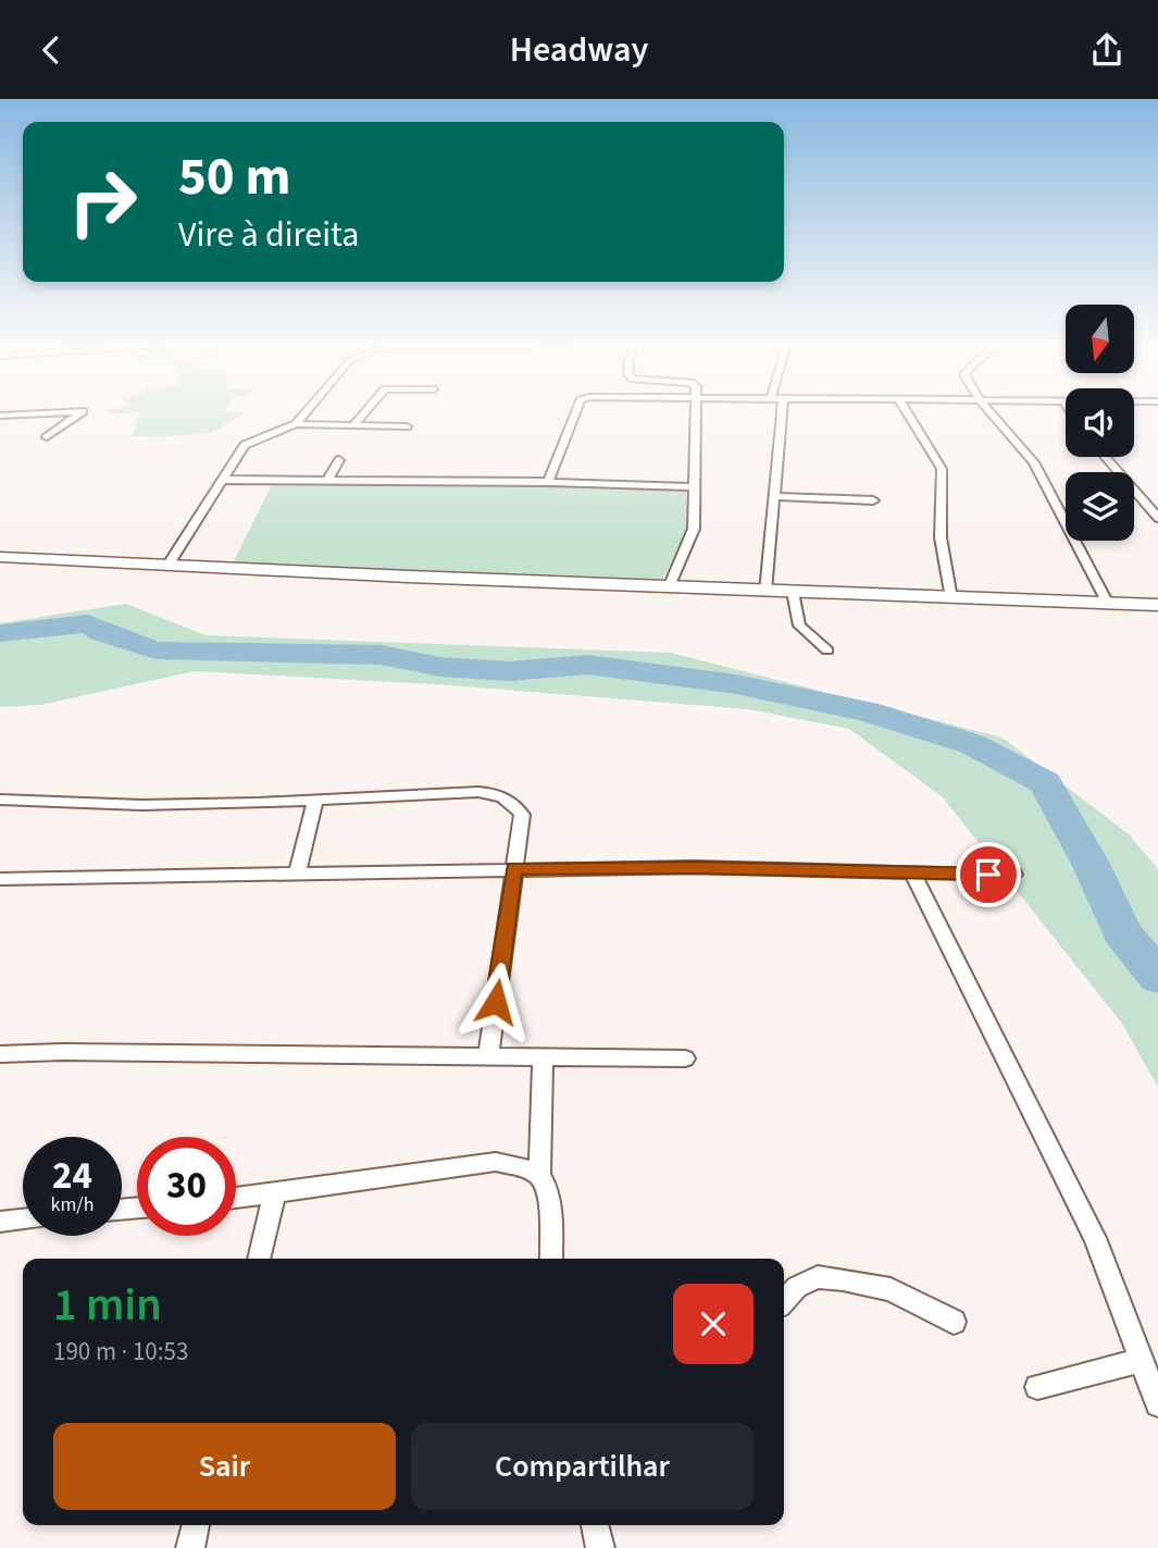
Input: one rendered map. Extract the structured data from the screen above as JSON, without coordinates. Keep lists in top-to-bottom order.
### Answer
{
  "north": "bottom",
  "page": {
    "header": "Headway",
    "turn": ["50 m", "Vire à direita"],
    "speed": "24 km/h",
    "limit": "30",
    "heading": ["1 min", "190 m · 10:53"],
    "buttons": ["Sair", "Compartilhar"]
  }
}
